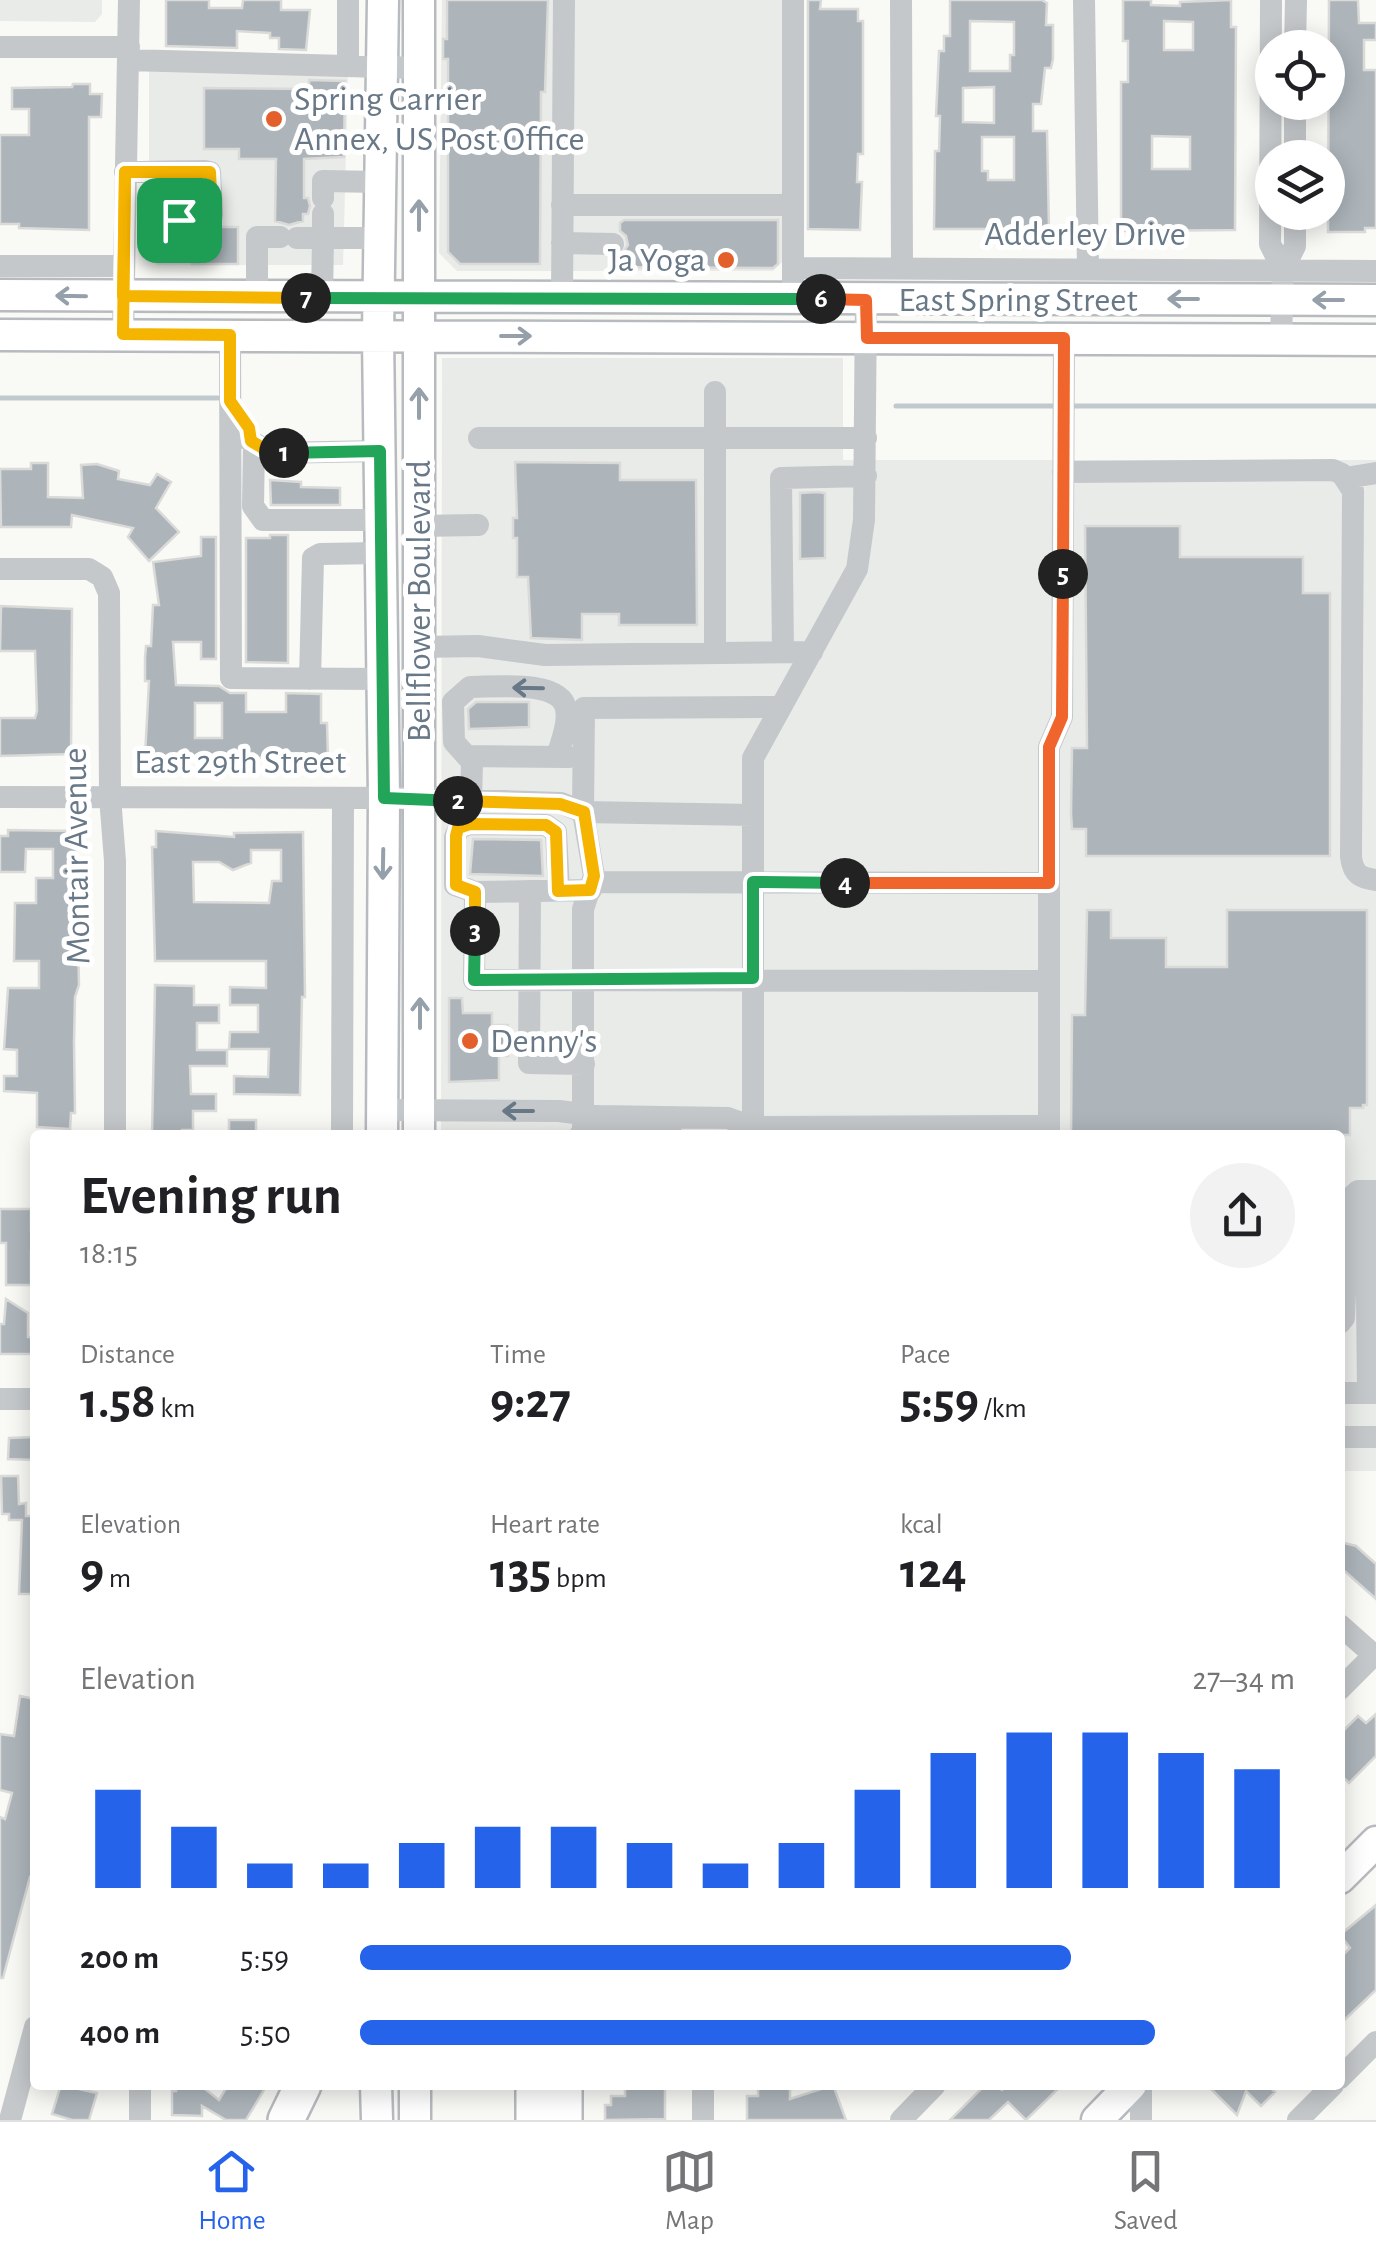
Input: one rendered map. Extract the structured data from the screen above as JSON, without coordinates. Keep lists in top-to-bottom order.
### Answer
{
  "streets": {
    "main road": ["East Spring Street", "Bellflower Boulevard"],
    "street": ["Adderley Drive", "East 29th Street", "Montair Avenue"]
  },
  "crossings": [
    ["Adderley Drive", "East Spring Street"],
    ["East Spring Street", "Bellflower Boulevard"],
    ["Bellflower Boulevard", "East 29th Street"],
    ["East 29th Street", "Montair Avenue"]
  ],
  "places": ["Spring Carrier Annex, US Post Office", "Ja Yoga", "Denny's"],
  "page": {
    "pins": [
      "7",
      "6",
      "1",
      "5",
      "2",
      "4",
      "3"
    ],
    "heading": ["Evening run", "18:15"],
    "stats": [
      ["Distance", "1.58 km"],
      ["Time", "9:27"],
      ["Pace", "5:59 /km"],
      ["Elevation", "9 m"],
      ["Heart rate", "135 bpm"],
      ["kcal", "124"]
    ],
    "chart": ["Elevation", "27–34 m"],
    "list": [
      {
        "name": "200 m",
        "note": "5:59"
      },
      {
        "name": "400 m",
        "note": "5:50"
      }
    ],
    "tabs": ["Home", "Map", "Saved"]
  }
}
